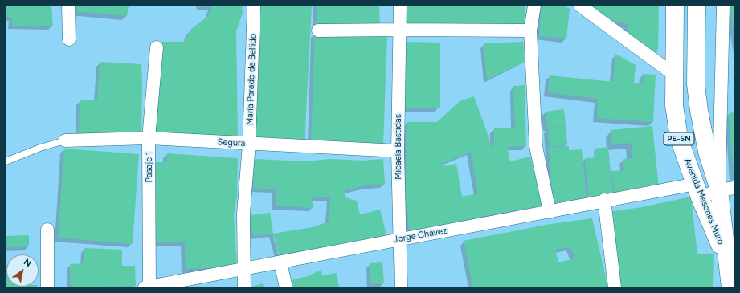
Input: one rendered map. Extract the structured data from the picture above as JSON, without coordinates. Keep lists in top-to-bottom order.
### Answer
{
  "streets": {
    "highway": ["PE-5N", "Avenida Mesones Muro"],
    "street": [
      "María Parado de Bellido",
      "Segura",
      "Micaela Bastidas",
      "Pasaje 1",
      "Jorge Chávez"
    ]
  },
  "crossings": [
    ["María Parado de Bellido", "Segura"],
    ["María Parado de Bellido", "Jorge Chávez"],
    ["PE-5N", "Avenida Mesones Muro"],
    ["PE-5N", "Jorge Chávez"],
    ["Segura", "Micaela Bastidas"],
    ["Segura", "Pasaje 1"],
    ["Micaela Bastidas", "Jorge Chávez"],
    ["Pasaje 1", "Jorge Chávez"],
    ["Avenida Mesones Muro", "Jorge Chávez"]
  ],
  "north": "top right"
}
